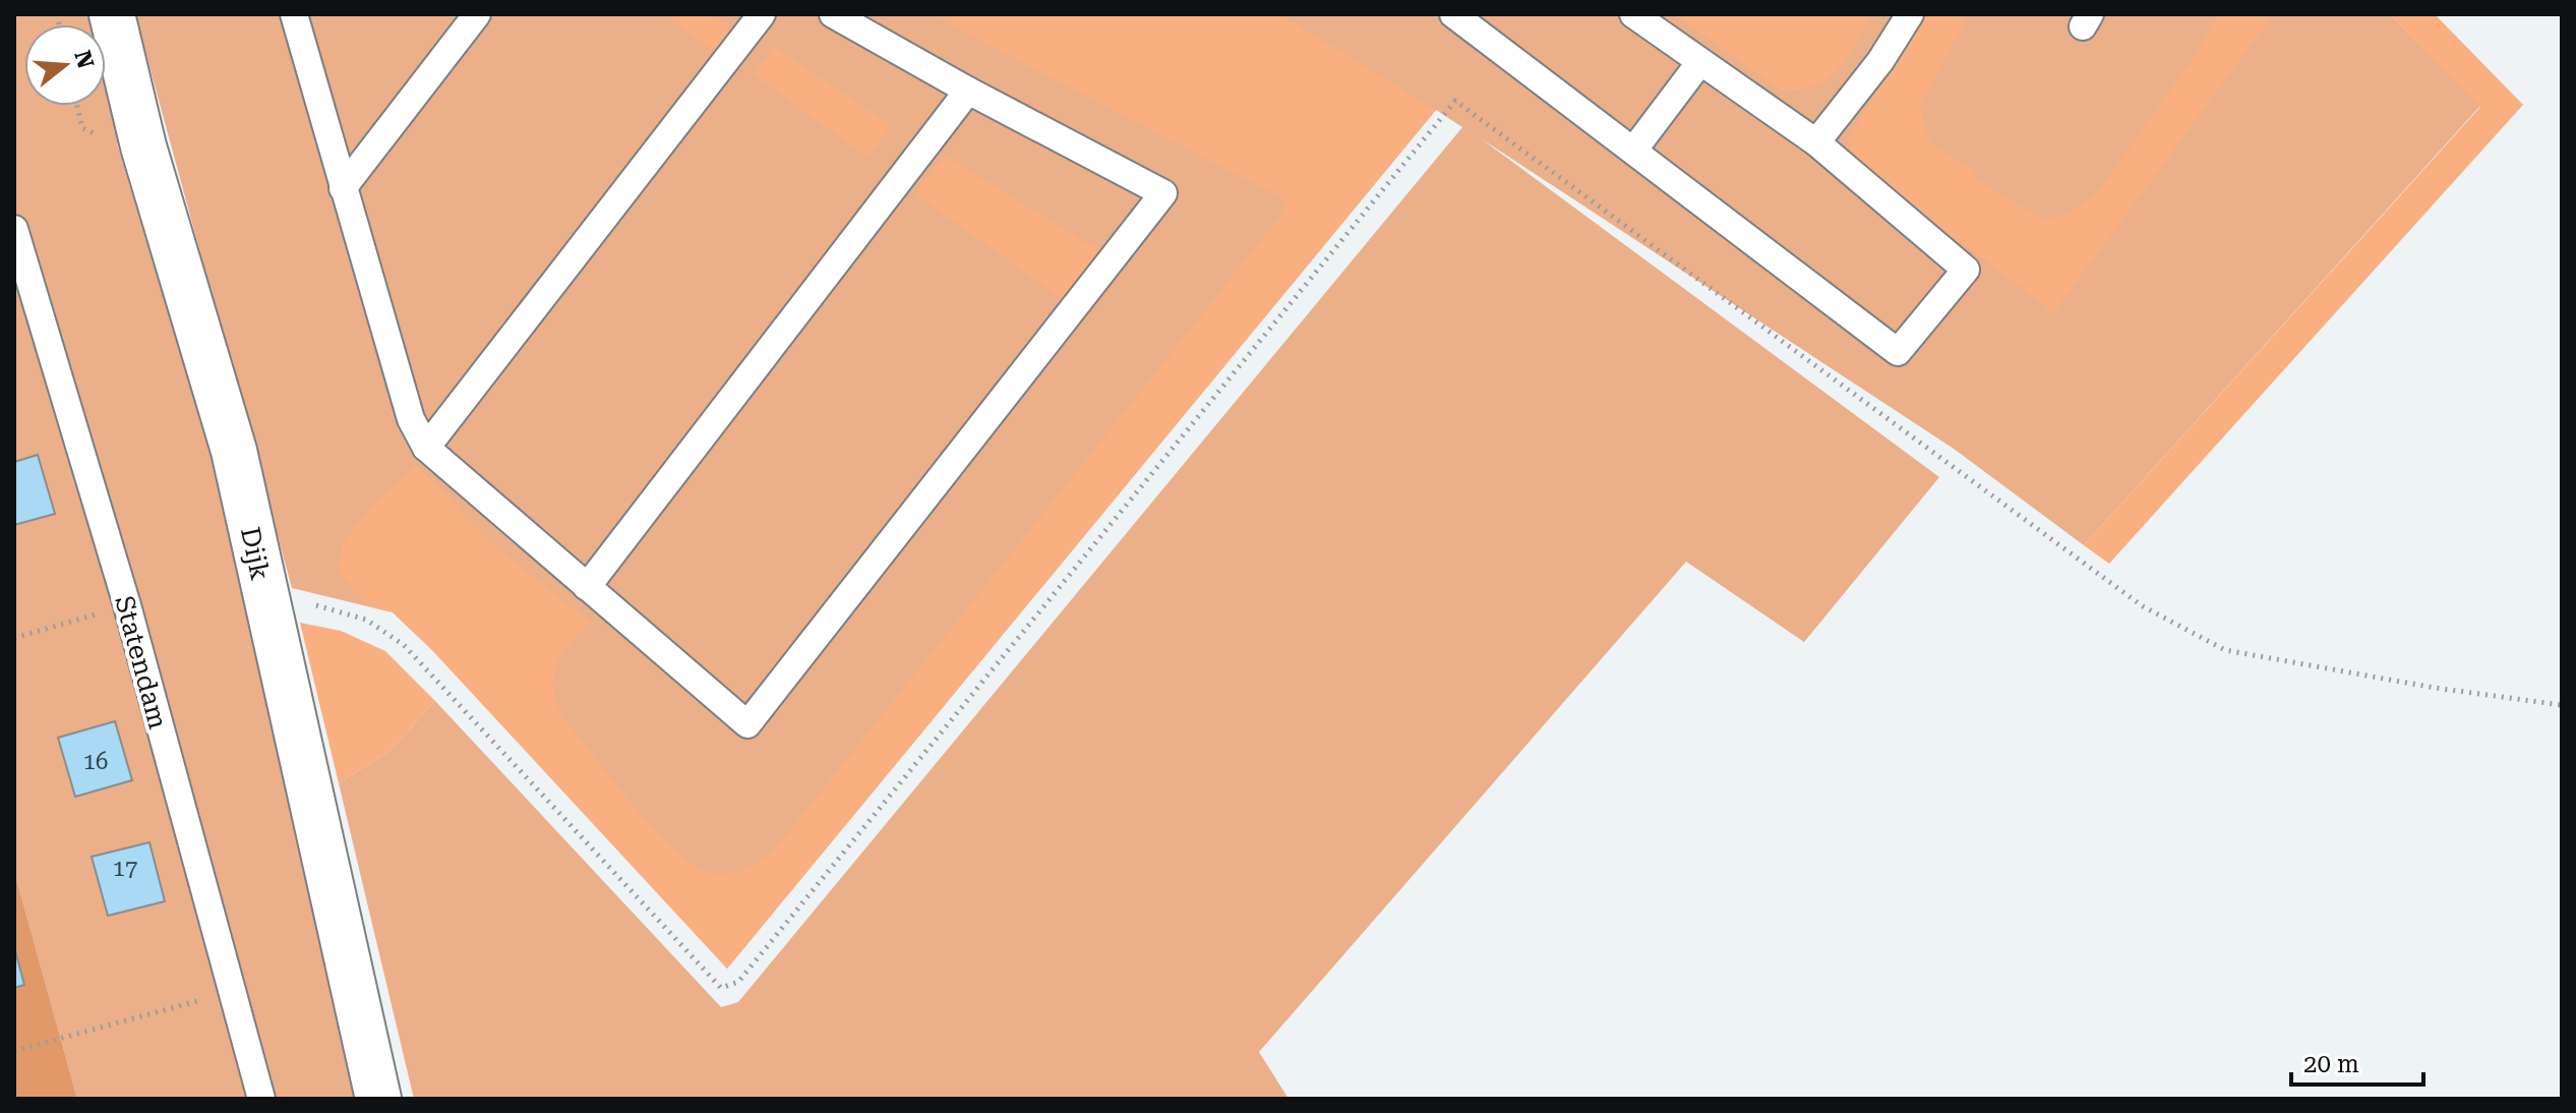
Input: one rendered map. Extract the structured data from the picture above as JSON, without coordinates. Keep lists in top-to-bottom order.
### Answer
{
  "streets": {
    "street": ["Dijk"],
    "lane": ["Statendam"]
  },
  "house_numbers": ["16", "17"],
  "scale_bar": "20 m",
  "north": "right"
}
